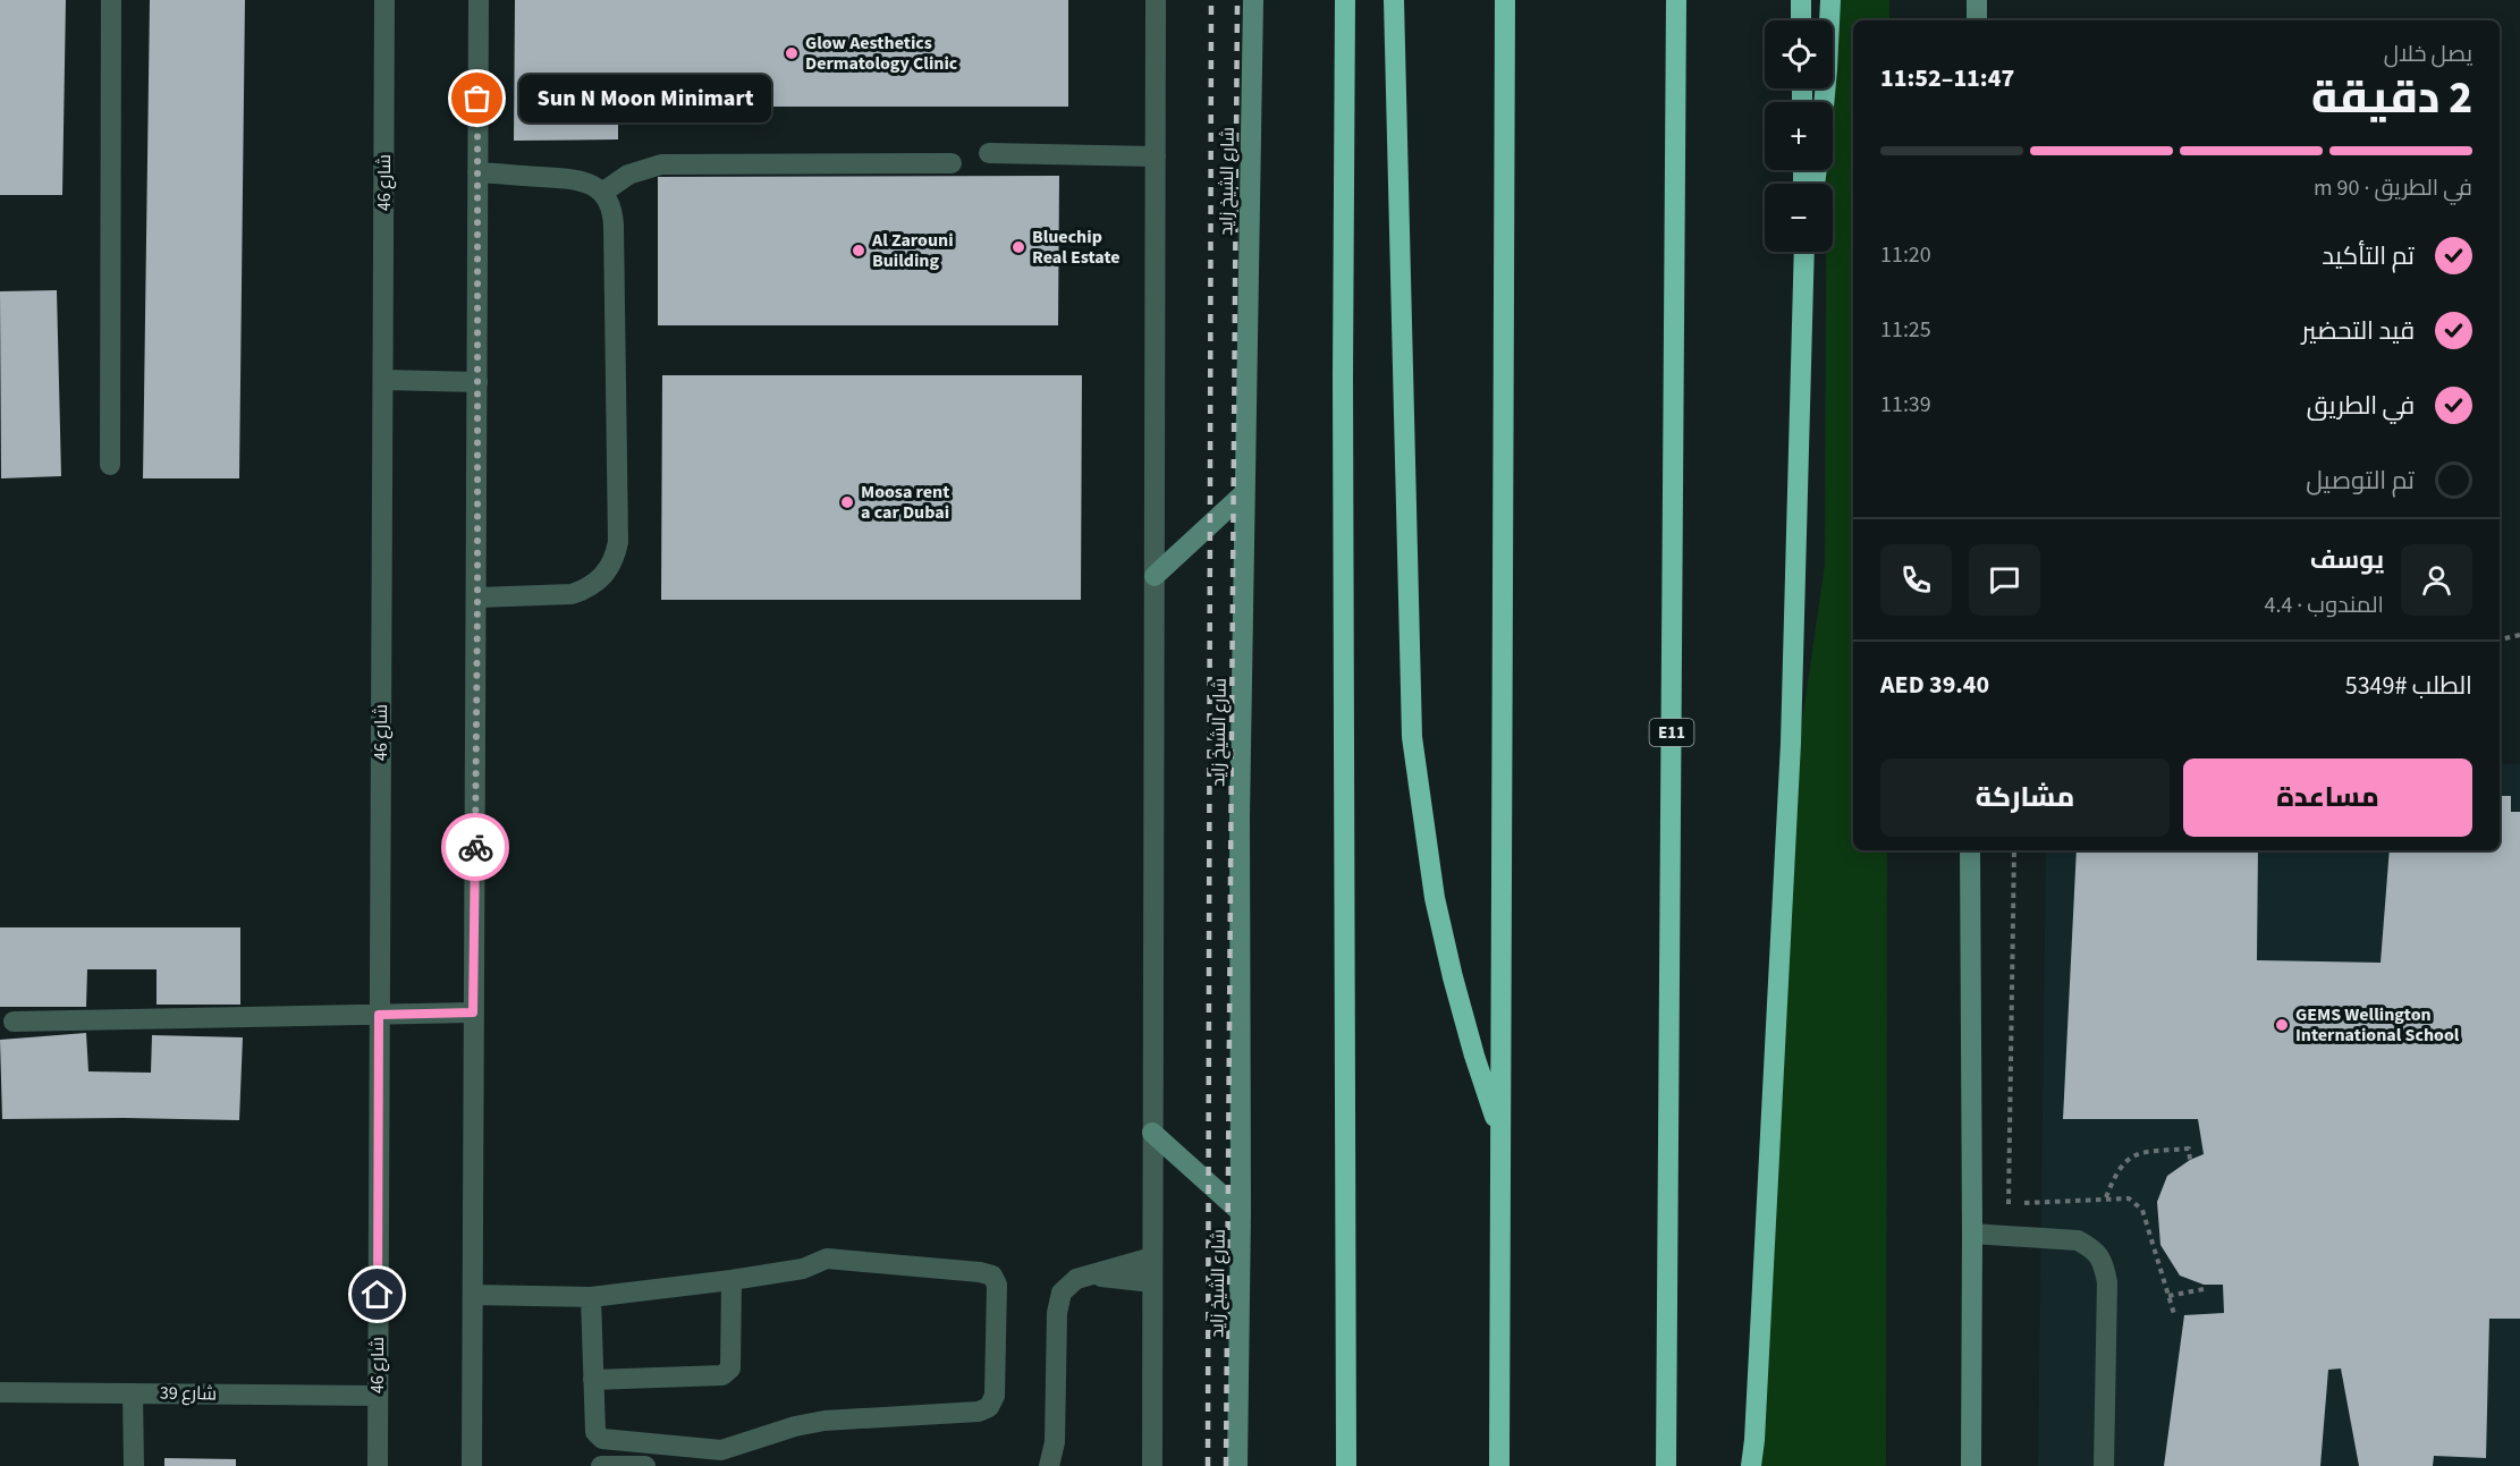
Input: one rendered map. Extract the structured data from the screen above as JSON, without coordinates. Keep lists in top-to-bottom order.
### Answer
{
  "streets": {
    "highway": ["E11"],
    "street": ["شارع الشيخ زايد", "شارع 46", "شارع 39"]
  },
  "crossings": [
    ["شارع 46", "شارع 39"]
  ],
  "places": [
    "Glow Aesthetics Dermatology Clinic",
    "Sun N Moon Minimart",
    "Bluechip Real Estate",
    "Al Zarouni Building",
    "Moosa rent a car Dubai",
    "GEMS Wellington International School"
  ],
  "page": {
    "map_buttons": ["+", "−"],
    "heading": ["2 دقيقة", "يصل خلال", "11:47–11:52"],
    "panel": [
      "يوسف",
      "المندوب · 4.4",
      "الطلب #5349",
      "AED 39.40"
    ],
    "bubble": "Sun N Moon Minimart",
    "bar": "في الطريق · 90 m",
    "list": [
      ["تم التأكيد", "11:20"],
      ["قيد التحضير", "11:25"],
      ["في الطريق", "11:39"],
      "تم التوصيل"
    ],
    "buttons": ["مساعدة", "مشاركة"]
  }
}
